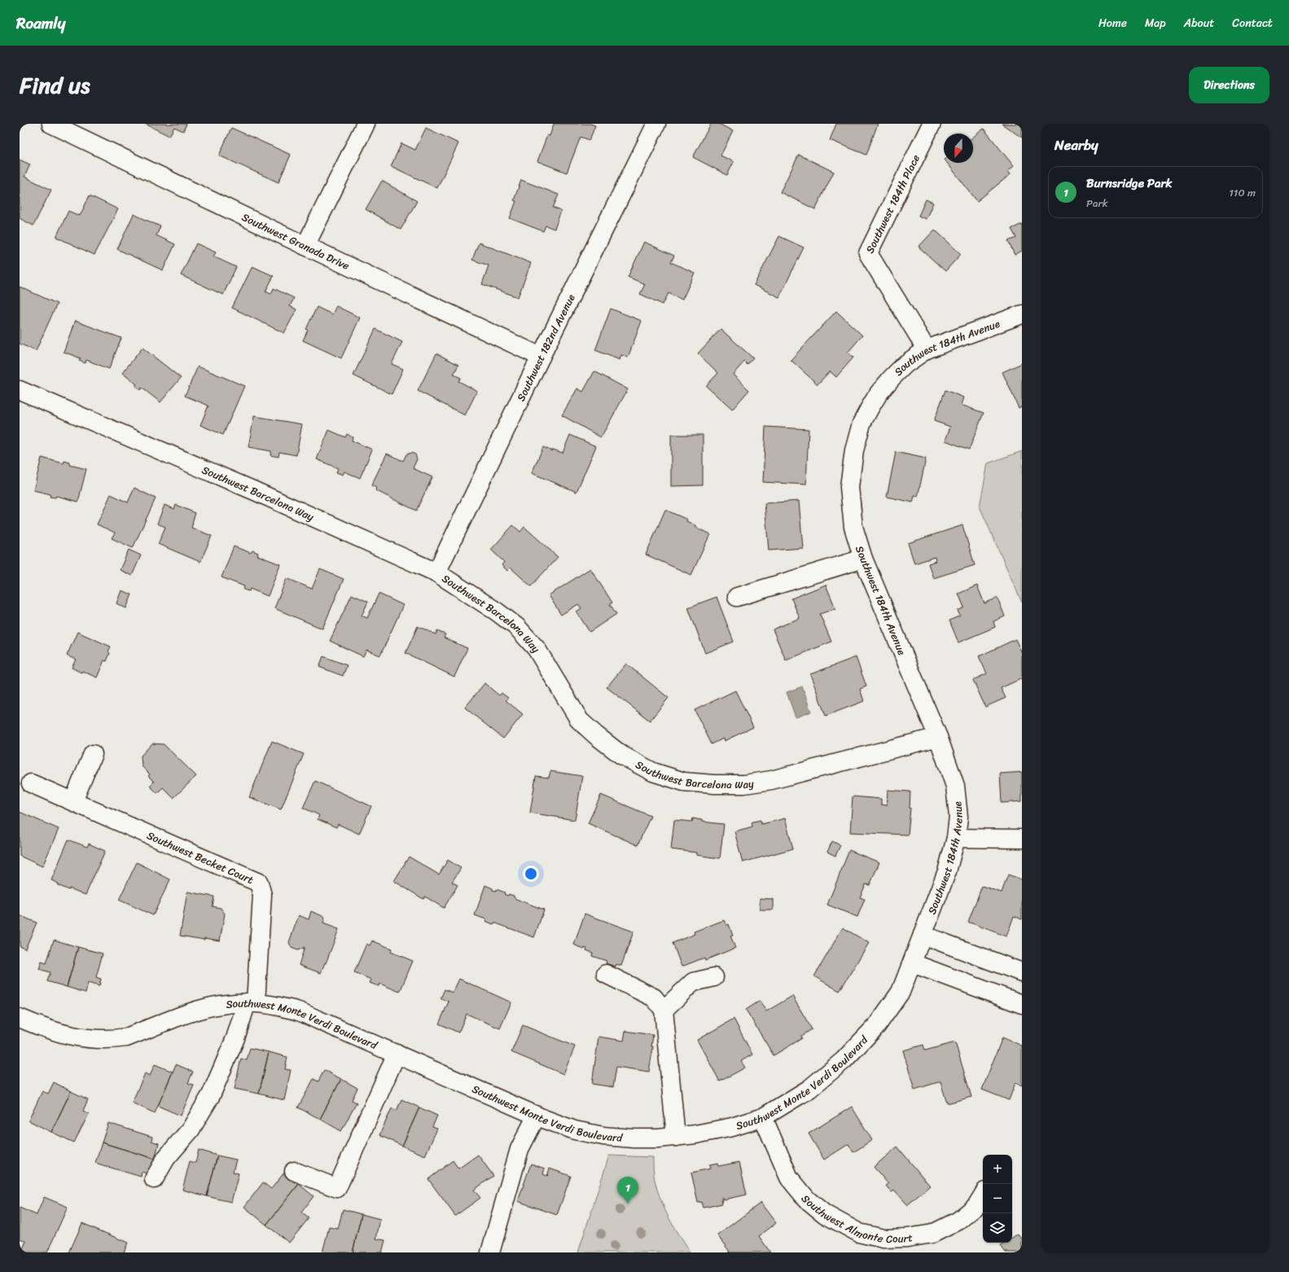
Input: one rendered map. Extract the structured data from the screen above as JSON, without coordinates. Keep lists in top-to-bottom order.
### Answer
{
  "streets": {
    "street": [
      "Southwest 184th Place",
      "Southwest Granada Drive",
      "Southwest 182nd Avenue",
      "Southwest 184th Avenue",
      "Southwest Barcelona Way",
      "Southwest Becket Court",
      "Southwest Monte Verdi Boulevard",
      "Southwest Almonte Court"
    ]
  },
  "crossings": [
    ["Southwest 184th Place", "Southwest 184th Avenue"],
    ["Southwest Granada Drive", "Southwest 182nd Avenue"],
    ["Southwest 182nd Avenue", "Southwest Barcelona Way"],
    ["Southwest 184th Avenue", "Southwest Barcelona Way"],
    ["Southwest 184th Avenue", "Southwest Monte Verdi Boulevard"],
    ["Southwest Becket Court", "Southwest Monte Verdi Boulevard"],
    ["Southwest Monte Verdi Boulevard", "Southwest Almonte Court"]
  ],
  "north": "bottom",
  "page": {
    "header": "Roamly",
    "nav": [
      "Home",
      "Map",
      "About",
      "Contact"
    ],
    "title": "Find us",
    "buttons": "Directions",
    "heading": "Nearby",
    "list": [
      {
        "mark": "1",
        "name": "Burnsridge Park",
        "note": "Park",
        "value": "110 m"
      }
    ],
    "map_buttons": ["+", "−"],
    "pins": "1"
  }
}
